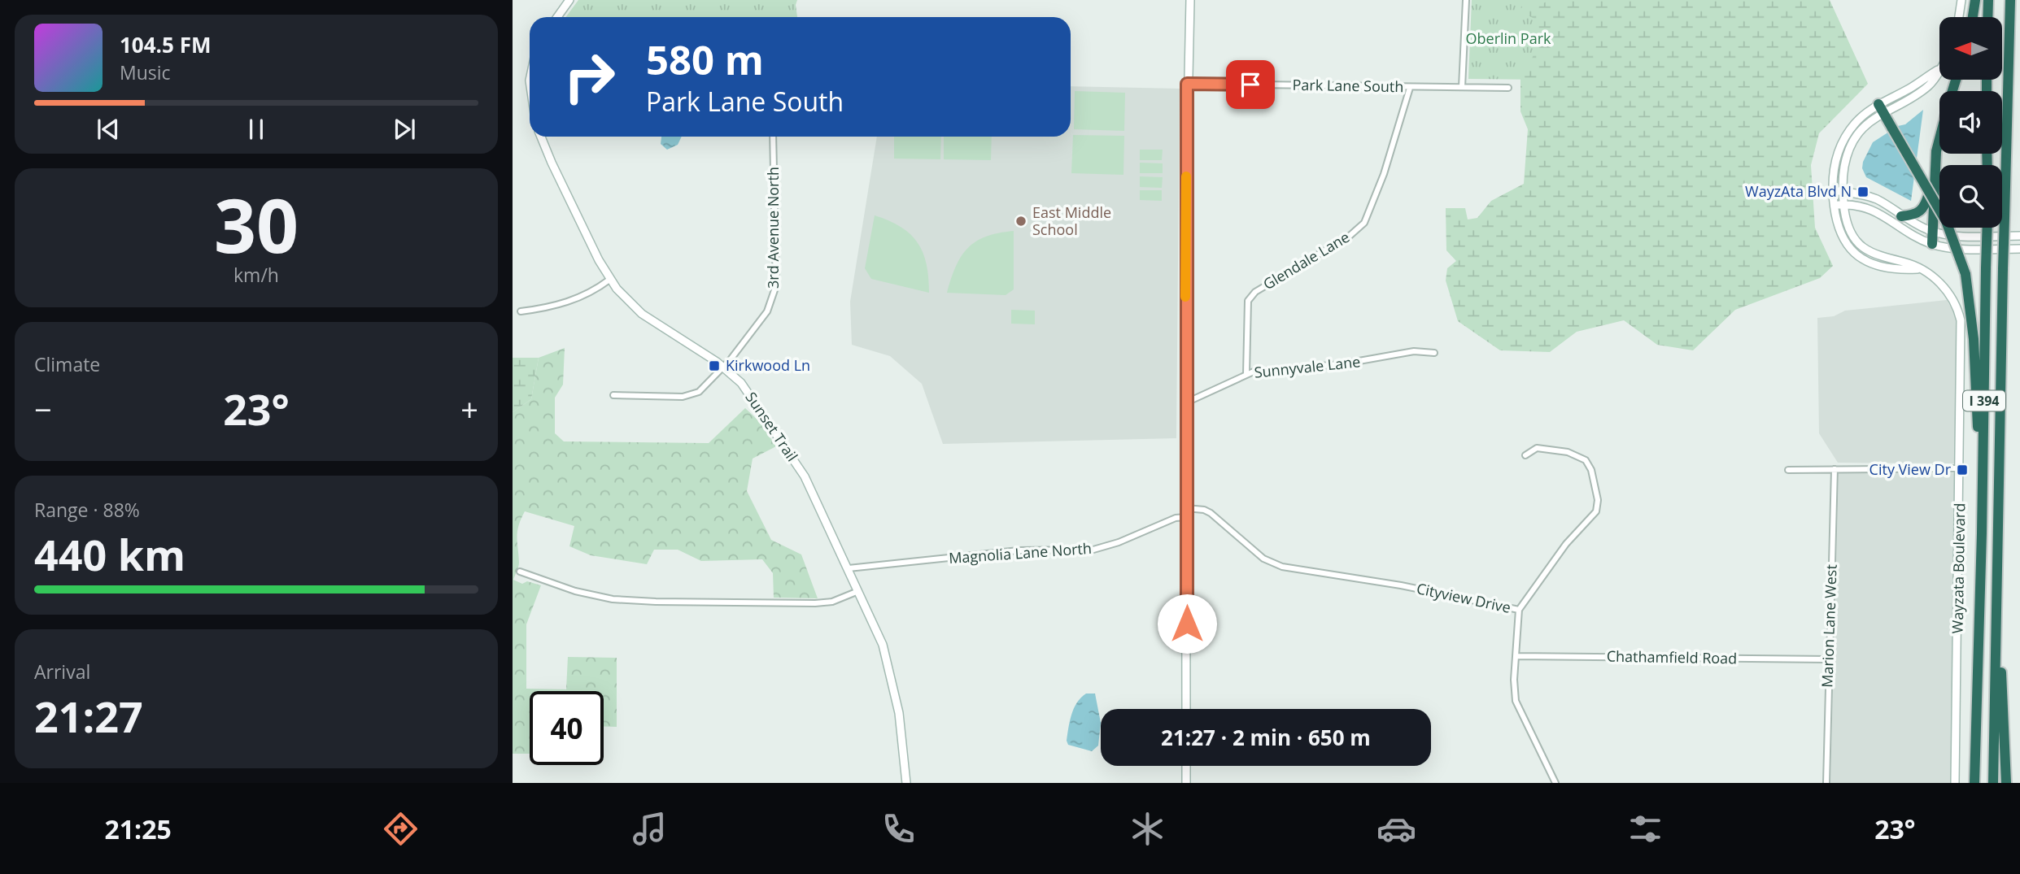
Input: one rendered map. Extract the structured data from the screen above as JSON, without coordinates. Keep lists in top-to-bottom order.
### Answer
{
  "streets": {
    "highway": ["I 394"],
    "street": [
      "Park Lane South",
      "3rd Avenue North",
      "Glendale Lane",
      "Sunnyvale Lane",
      "Sunset Trail",
      "Magnolia Lane North",
      "Wayzata Boulevard",
      "Cityview Drive",
      "Marion Lane West",
      "Chathamfield Road"
    ]
  },
  "crossings": [
    ["Park Lane South", "Glendale Lane"],
    ["3rd Avenue North", "Sunset Trail"],
    ["Glendale Lane", "Sunnyvale Lane"],
    ["Sunset Trail", "Magnolia Lane North"],
    ["Marion Lane West", "Chathamfield Road"]
  ],
  "parks": ["Oberlin Park"],
  "places": {
    "transit": ["WayzAta Blvd N", "Kirkwood Ln", "City View Dr"],
    "other": ["East Middle School"]
  },
  "north": "left",
  "page": {
    "turn": ["580 m", "Park Lane South"],
    "song": ["104.5 FM", "Music"],
    "tile": [
      ["30", "km/h"],
      "Climate",
      ["Range · 88%", "440 km"],
      ["Arrival", "21:27"]
    ],
    "heat": ["−", "23°", "+"],
    "limit": "40",
    "trip": "21:27 · 2 min · 650 m",
    "tabs": ["21:25", "23°"]
  }
}
